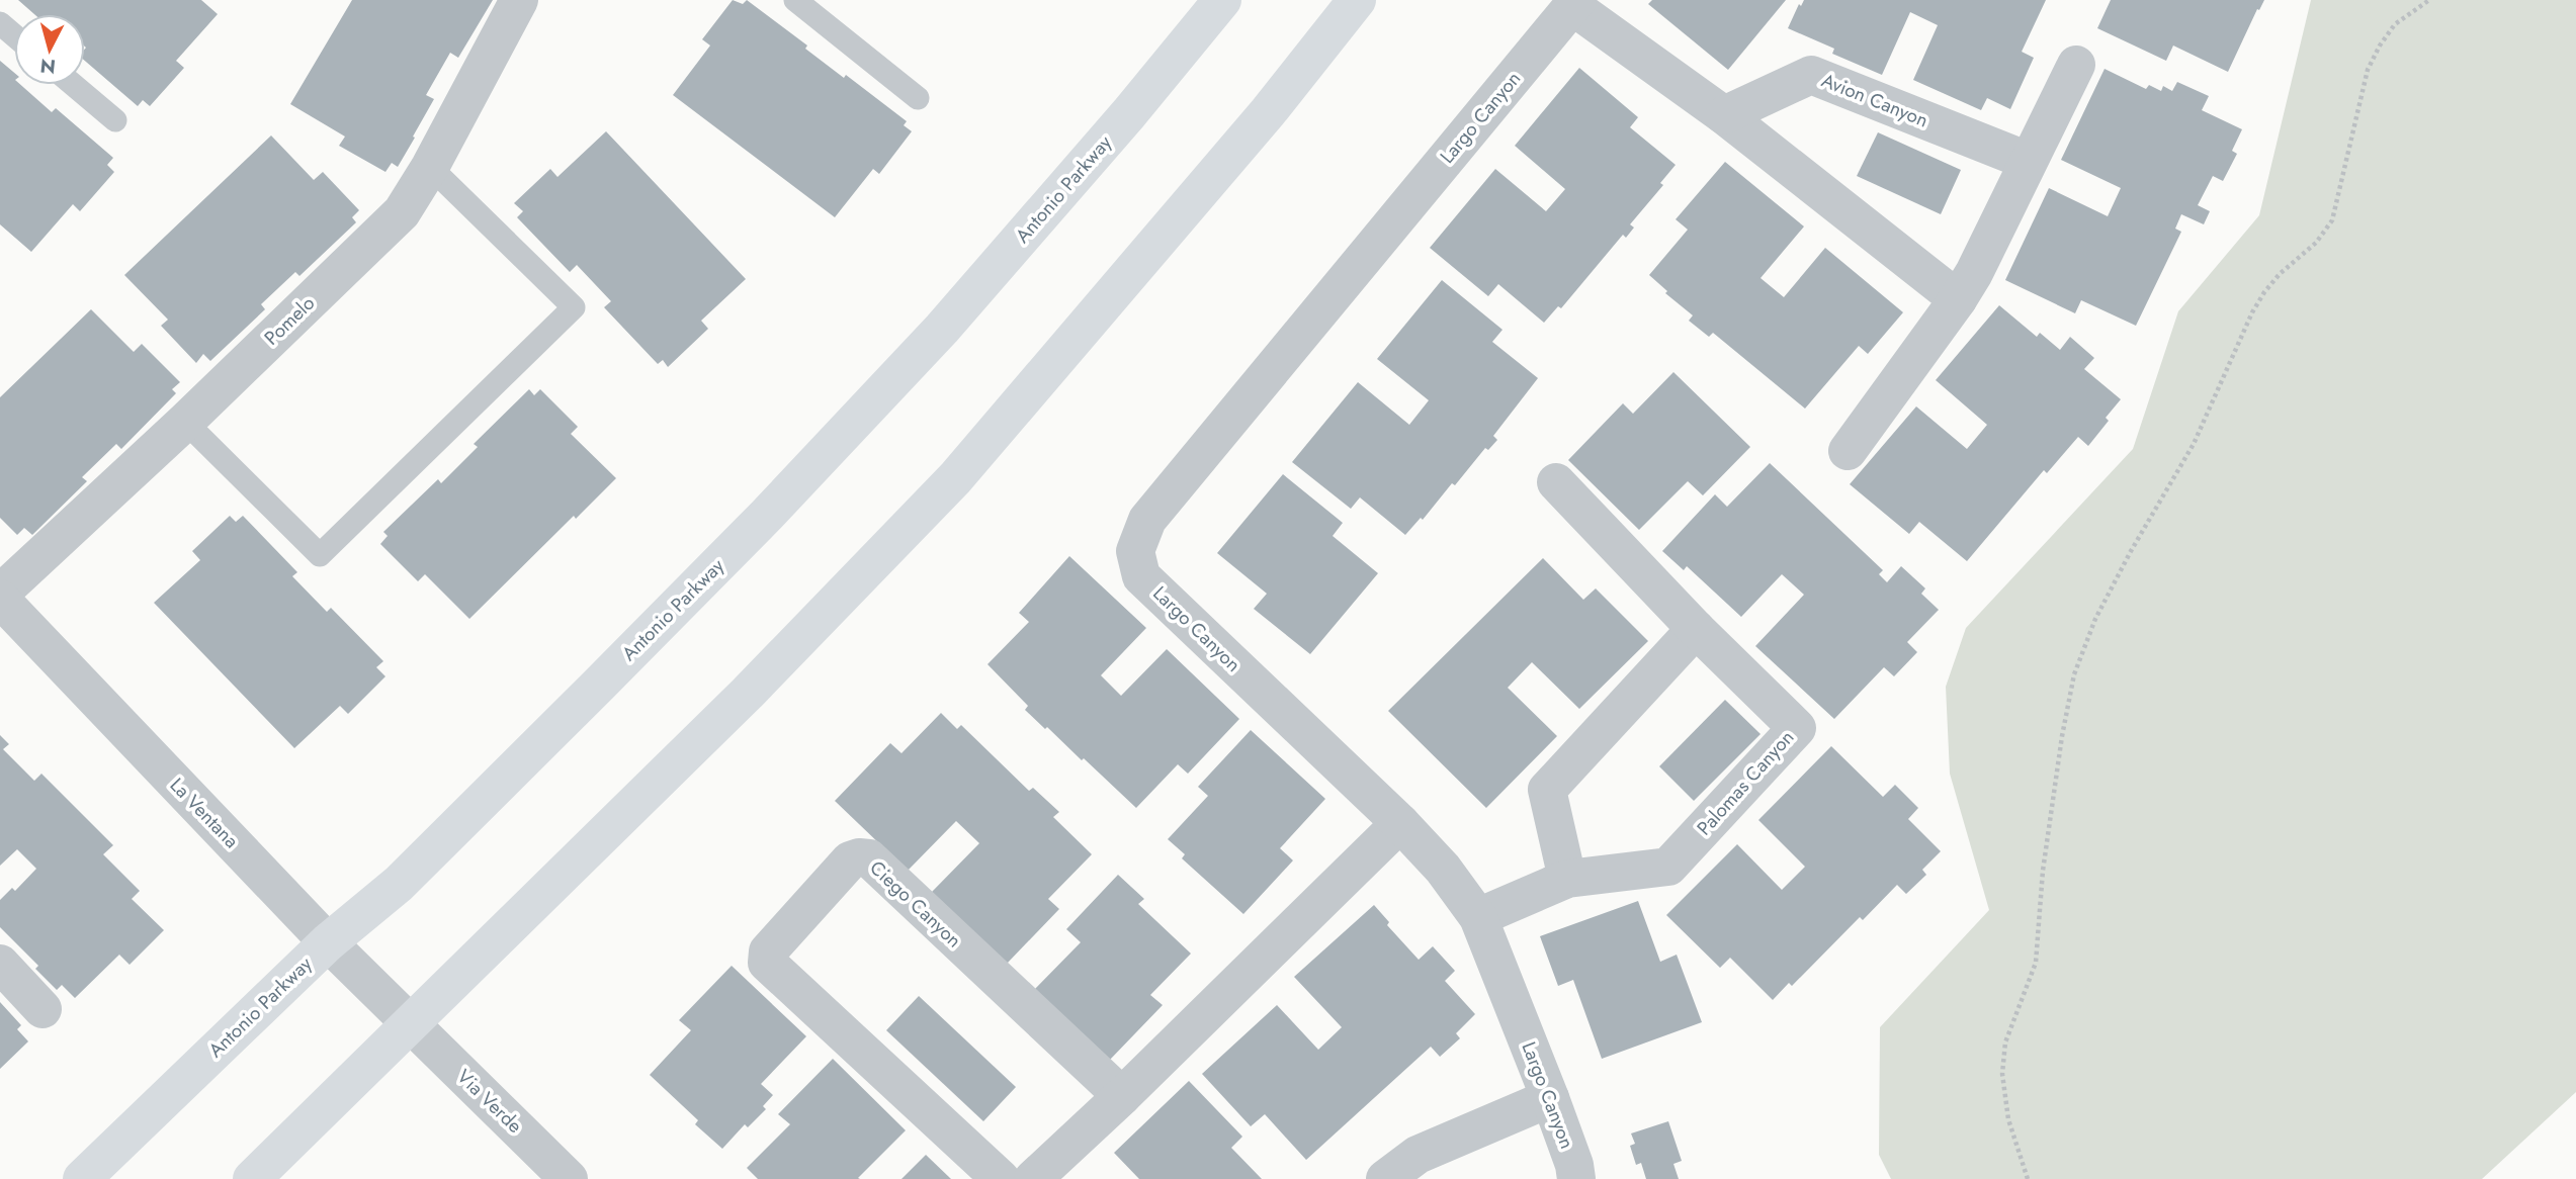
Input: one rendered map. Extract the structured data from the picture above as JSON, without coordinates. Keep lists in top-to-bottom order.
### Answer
{
  "streets": {
    "main road": ["Antonio Parkway"],
    "street": [
      "Avion Canyon",
      "Largo Canyon",
      "Pomelo",
      "Palomas Canyon",
      "La Ventana",
      "Ciego Canyon",
      "Via Verde"
    ]
  },
  "crossings": [
    ["Largo Canyon", "Palomas Canyon"],
    ["Antonio Parkway", "La Ventana"],
    ["Pomelo", "La Ventana"],
    ["La Ventana", "Via Verde"]
  ],
  "north": "bottom"
}
